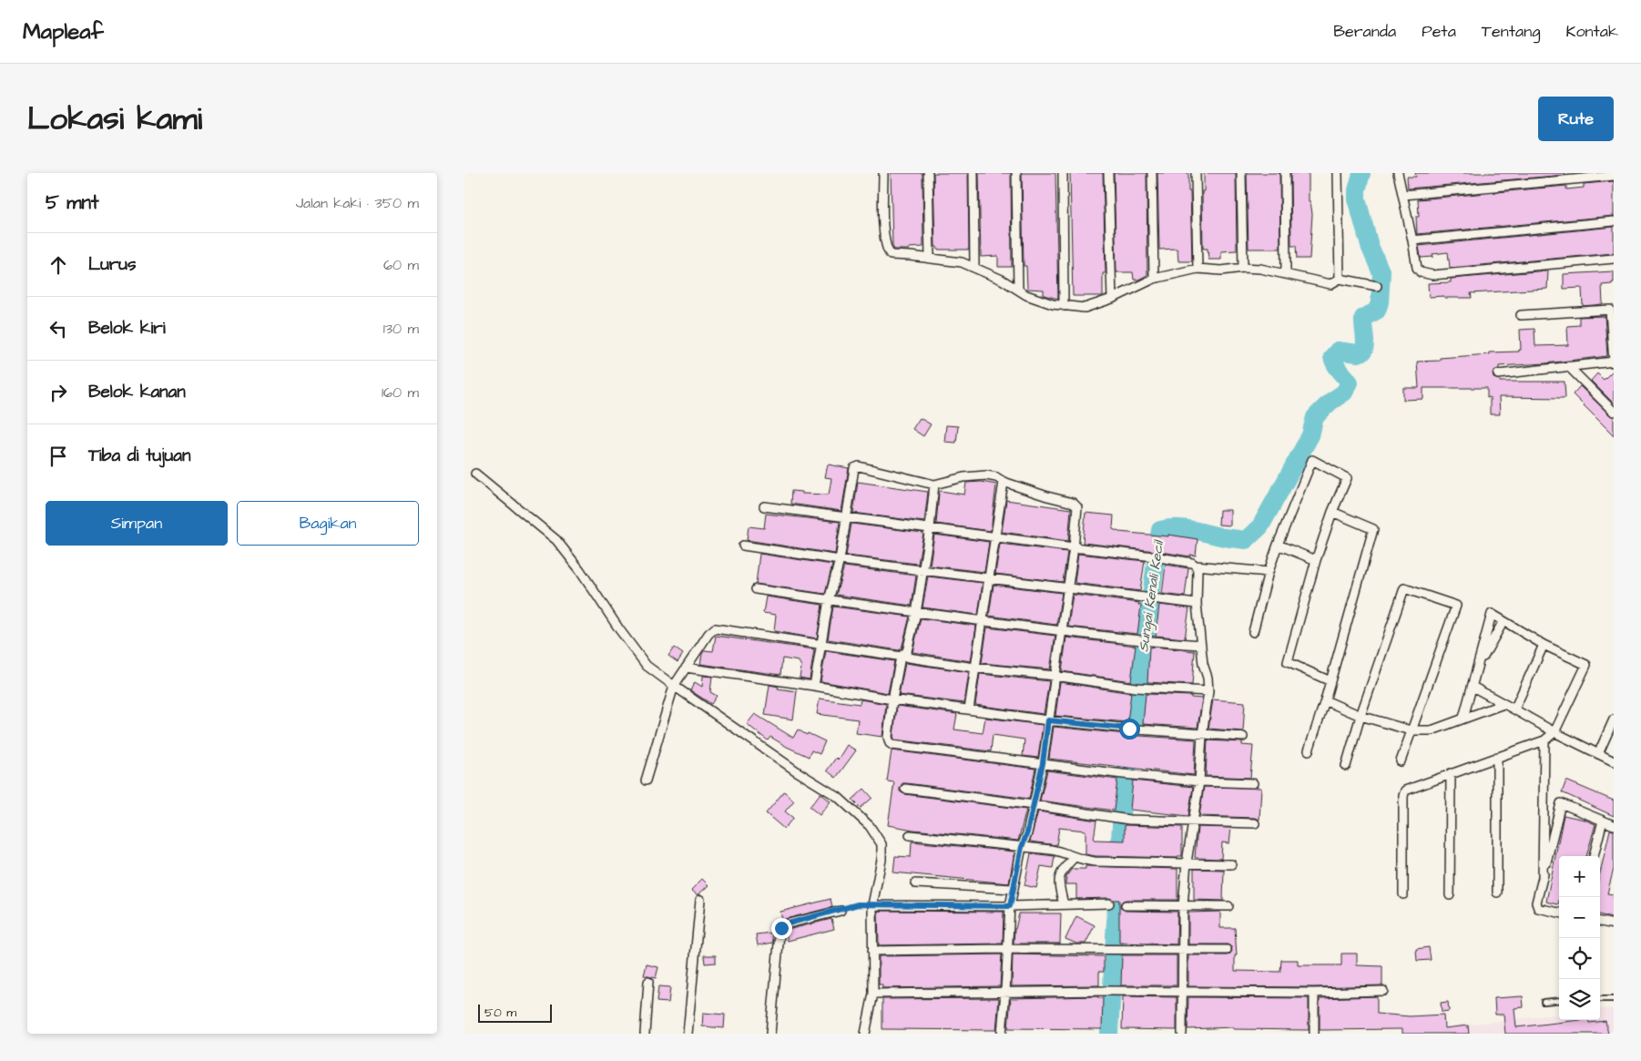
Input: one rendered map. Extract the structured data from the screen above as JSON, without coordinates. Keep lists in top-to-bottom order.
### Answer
{
  "water": ["Sungai Kenali Kecil"],
  "scale_bar": "50 m",
  "page": {
    "header": "Mapleaf",
    "nav": [
      "Beranda",
      "Peta",
      "Tentang",
      "Kontak"
    ],
    "title": "Lokasi kami",
    "buttons": [
      "Rute",
      ["Simpan", "Bagikan"]
    ],
    "heading": ["5 mnt", "Jalan kaki · 350 m"],
    "list": [
      ["Lurus", "60 m"],
      ["Belok kiri", "130 m"],
      ["Belok kanan", "160 m"],
      "Tiba di tujuan"
    ],
    "map_buttons": ["+", "−"],
    "scale": "50 m"
  }
}
